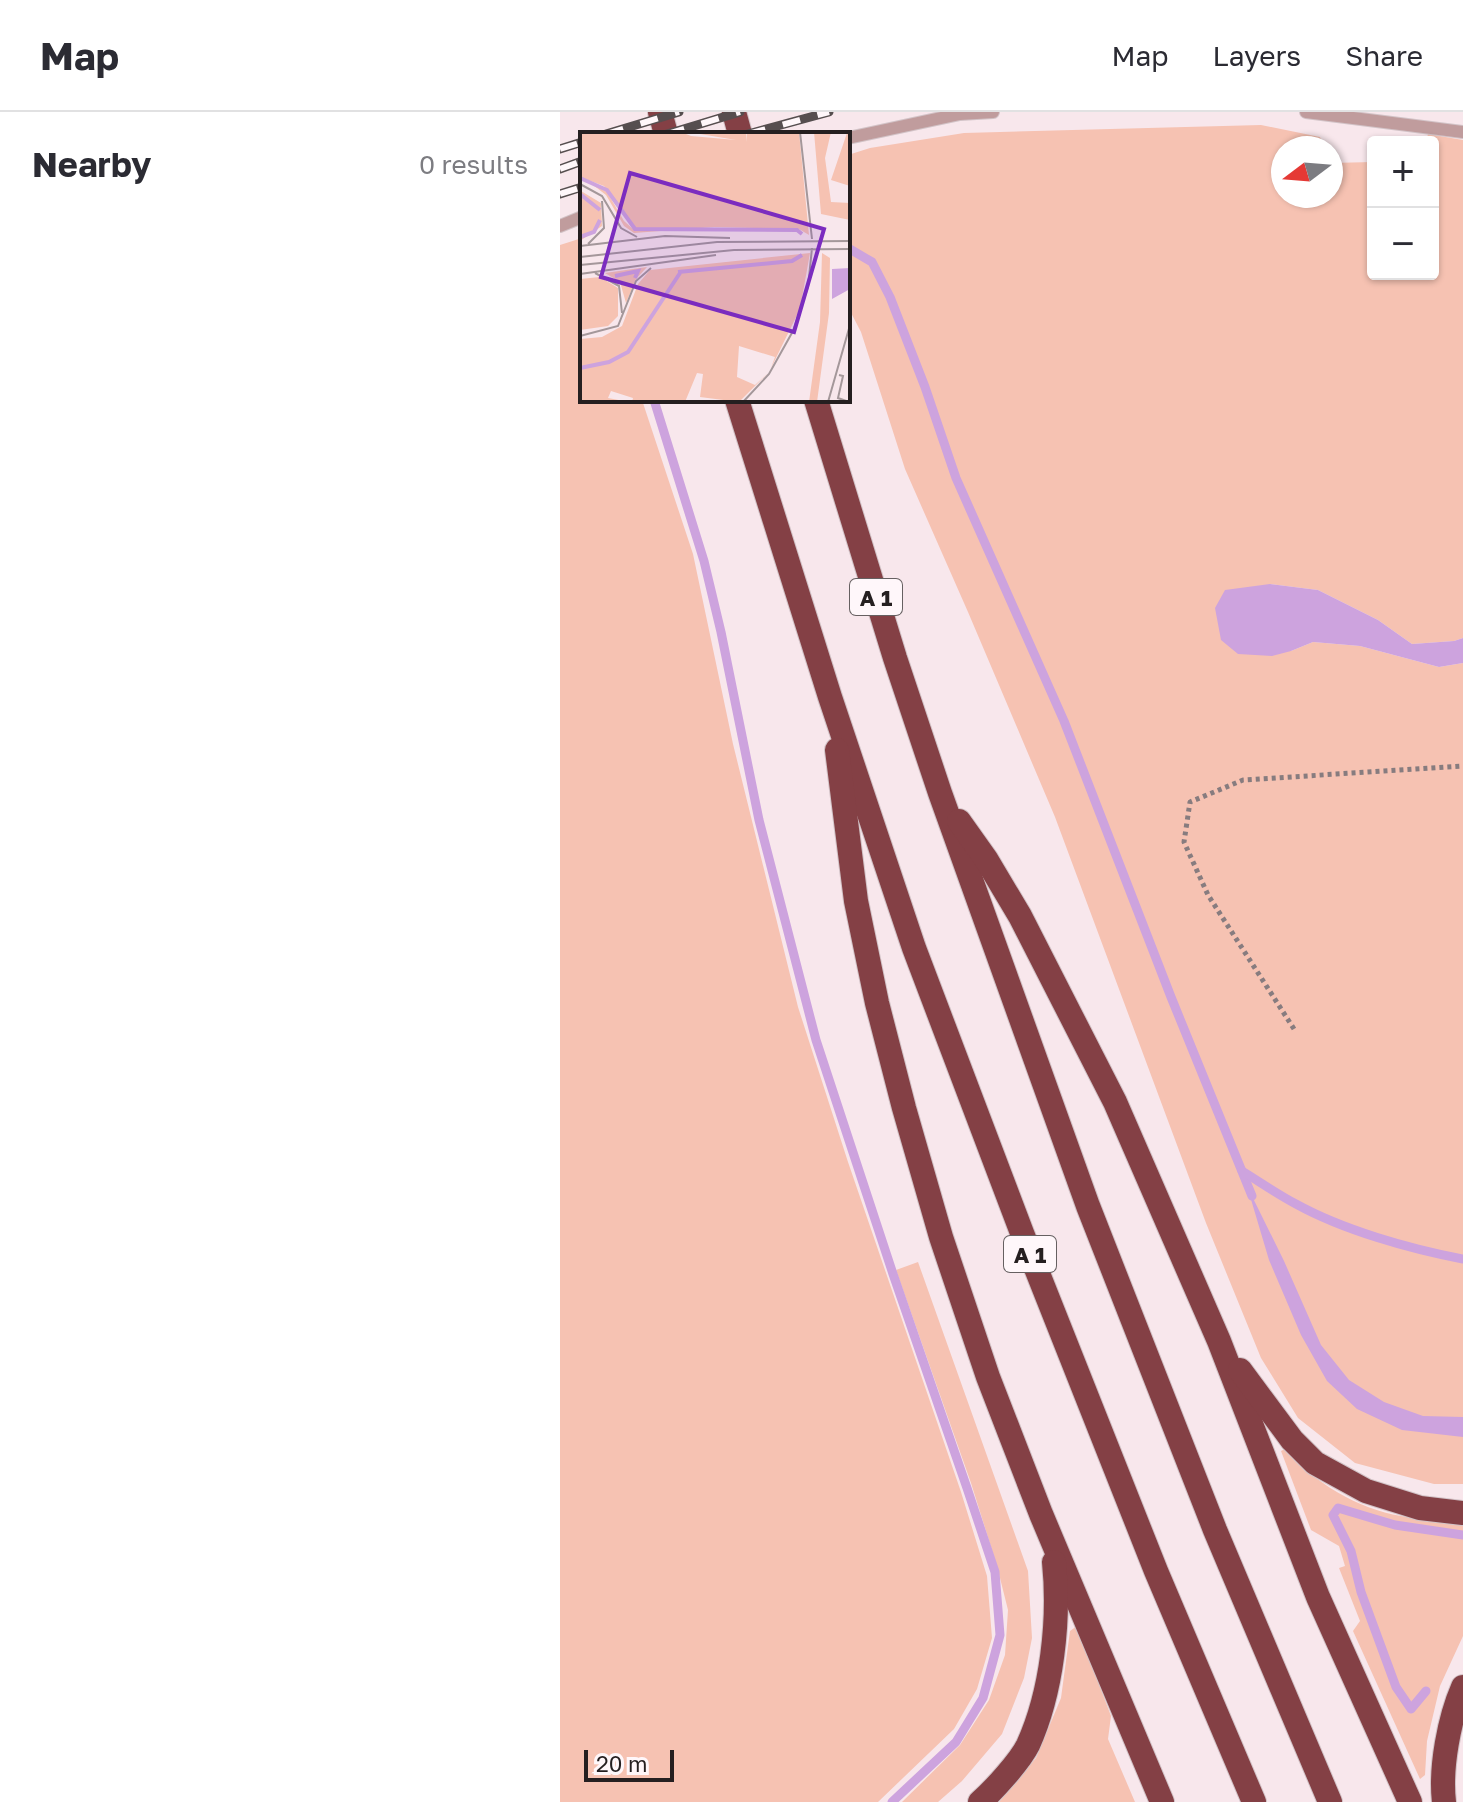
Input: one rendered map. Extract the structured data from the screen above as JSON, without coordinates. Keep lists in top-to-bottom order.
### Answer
{
  "streets": {
    "highway": ["A 1"]
  },
  "scale_bar": "20 m",
  "north": "left",
  "page": {
    "header": "Map",
    "nav": ["Map", "Layers", "Share"],
    "heading": ["Nearby", "0 results"],
    "map_buttons": ["+", "−"],
    "scale": "20 m"
  }
}
